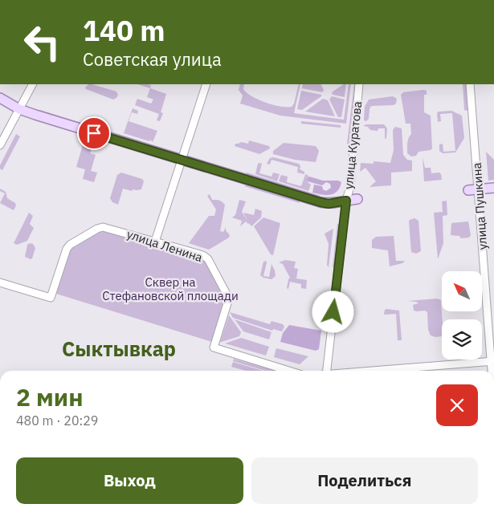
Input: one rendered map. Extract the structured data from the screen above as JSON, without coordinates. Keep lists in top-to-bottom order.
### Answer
{
  "streets": {
    "street": ["улица Куратова", "улица Пушкина", "улица Ленина"]
  },
  "districts": ["Сыктывкар"],
  "parks": ["Сквер на Стефановской площади"],
  "north": "top left",
  "page": {
    "turn": ["140 m", "Советская улица"],
    "heading": ["2 мин", "480 m · 20:29"],
    "buttons": ["Выход", "Поделиться"]
  }
}
